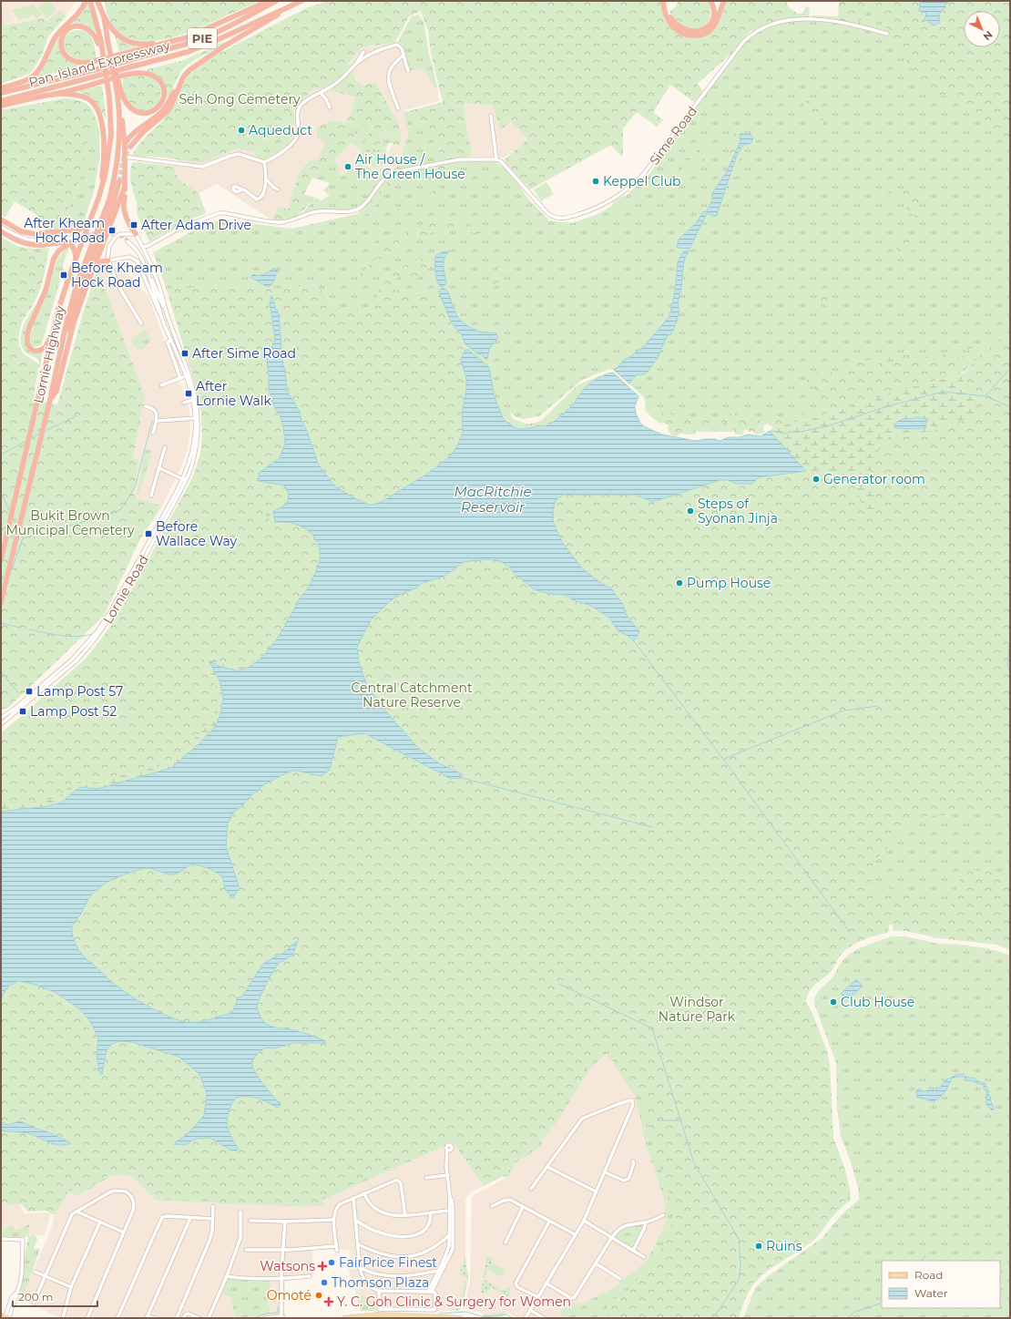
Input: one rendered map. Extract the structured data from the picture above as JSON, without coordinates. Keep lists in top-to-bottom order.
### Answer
{
  "streets": {
    "highway": ["PIE", "Pan-Island Expressway", "Lornie Highway"],
    "street": ["Sime Road", "Lornie Road"]
  },
  "water": ["MacRitchie Reservoir"],
  "parks": [
    "Seh Ong Cemetery",
    "Bukit Brown Municipal Cemetery",
    "Central Catchment Nature Reserve",
    "Windsor Nature Park"
  ],
  "places": {
    "other": [
      "Aqueduct",
      "Air House / The Green House",
      "Keppel Club",
      "Generator room",
      "Steps of Syonan Jinja",
      "Pump House",
      "Club House",
      "Ruins",
      "FairPrice Finest",
      "Thomson Plaza",
      "Omoté"
    ],
    "transit": [
      "After Adam Drive",
      "After Kheam Hock Road",
      "Before Kheam Hock Road",
      "After Sime Road",
      "After Lornie Walk",
      "Before Wallace Way",
      "Lamp Post 57",
      "Lamp Post 52"
    ],
    "health": ["Watsons", "Y. C. Goh Clinic & Surgery for Women"]
  },
  "legend": ["Road", "Water"],
  "scale_bar": "200 m",
  "north": "bottom right"
}
